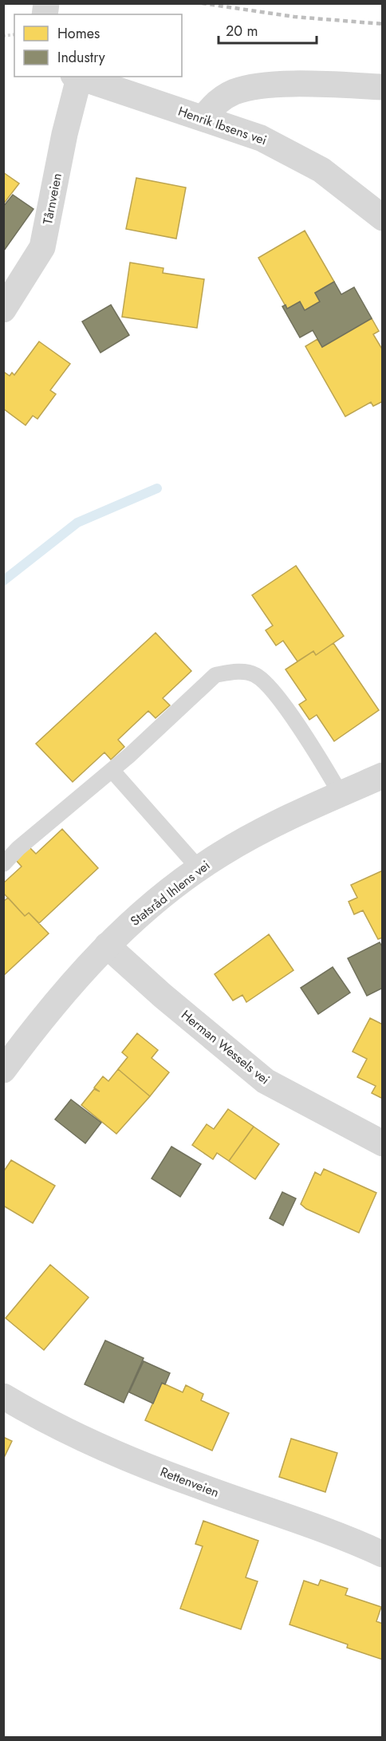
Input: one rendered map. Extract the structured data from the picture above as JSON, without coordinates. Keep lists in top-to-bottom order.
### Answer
{
  "streets": {
    "street": [
      "Henrik Ibsens vei",
      "Tårnveien",
      "Statsråd Ihlens vei",
      "Herman Wessels vei",
      "Rettenveien"
    ]
  },
  "crossings": [
    ["Henrik Ibsens vei", "Tårnveien"],
    ["Statsråd Ihlens vei", "Herman Wessels vei"]
  ],
  "legend": ["Homes", "Industry"],
  "scale_bar": "20 m"
}
